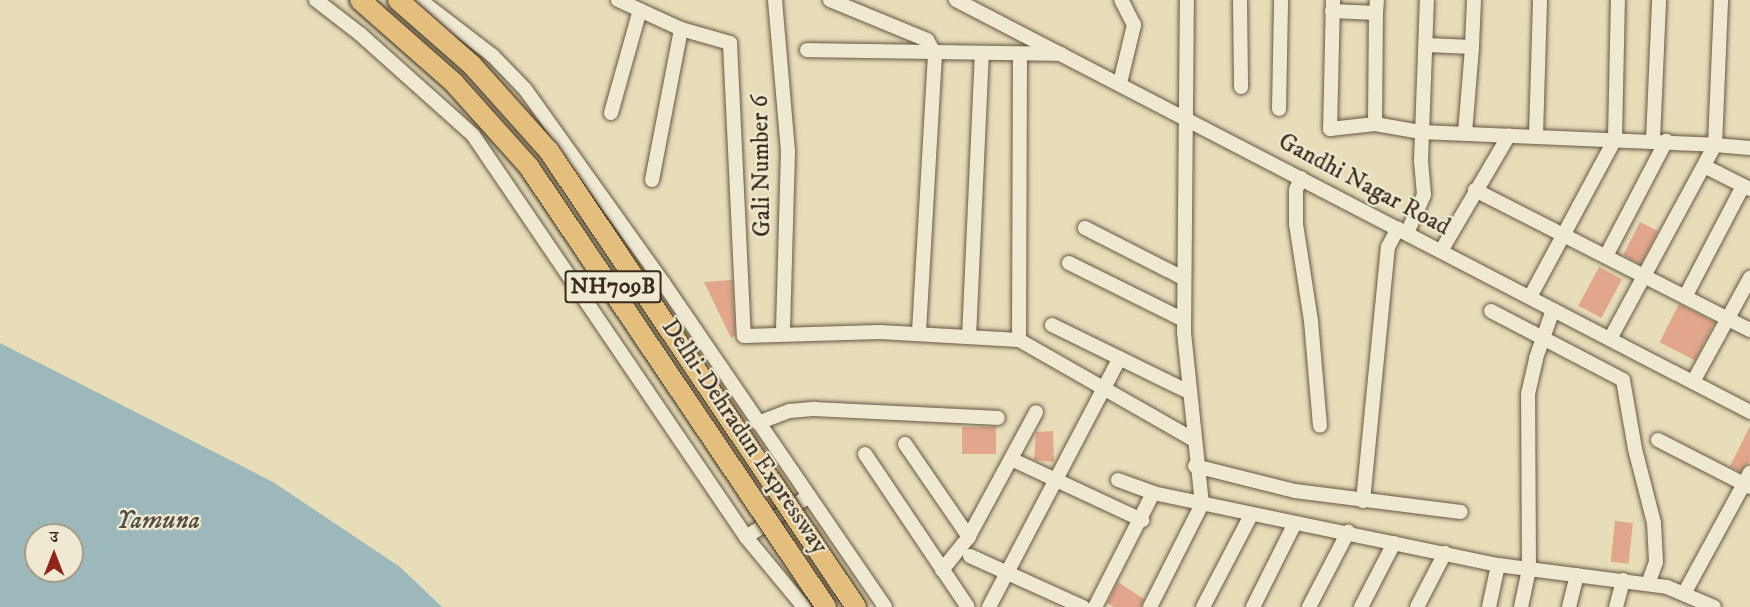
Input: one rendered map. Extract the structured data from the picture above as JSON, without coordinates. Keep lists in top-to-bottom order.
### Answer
{
  "streets": {
    "highway": ["NH709B", "Delhi-Dehradun Expressway"],
    "street": ["Gali Number 6", "Gandhi Nagar Road"]
  },
  "water": ["Yamuna"],
  "north": "top"
}
